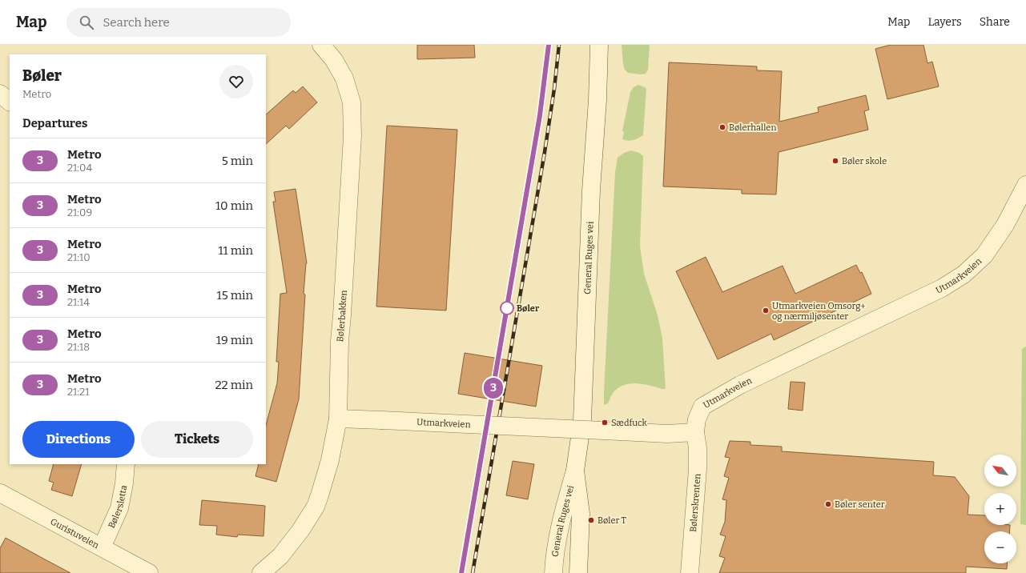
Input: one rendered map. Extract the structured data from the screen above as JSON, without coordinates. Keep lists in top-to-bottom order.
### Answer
{
  "streets": {
    "street": [
      "General Ruges vei",
      "Utmarkveien",
      "Bølerbakken",
      "Bølerskrenten",
      "Bølersletta",
      "Guristuveien"
    ]
  },
  "crossings": [
    ["Utmarkveien", "Bølerbakken"],
    ["Utmarkveien", "Bølerskrenten"],
    ["Bølersletta", "Guristuveien"]
  ],
  "places": [
    "Bølerhallen",
    "Bøler skole",
    "Bøler",
    "Utmarkveien Omsorg+ og nærmiljøsenter",
    "Sædfuck",
    "Bøler senter",
    "Bøler T"
  ],
  "lines": ["metro line 3"],
  "north": "top left",
  "page": {
    "header": "Map",
    "search": "Search here",
    "nav": ["Map", "Layers", "Share"],
    "on_map": "3",
    "heading": [
      ["Bøler", "Metro"],
      "Departures"
    ],
    "list": [
      {
        "mark": "3",
        "name": "Metro",
        "note": "21:04",
        "value": "5 min"
      },
      {
        "mark": "3",
        "name": "Metro",
        "note": "21:09",
        "value": "10 min"
      },
      {
        "mark": "3",
        "name": "Metro",
        "note": "21:10",
        "value": "11 min"
      },
      {
        "mark": "3",
        "name": "Metro",
        "note": "21:14",
        "value": "15 min"
      },
      {
        "mark": "3",
        "name": "Metro",
        "note": "21:18",
        "value": "19 min"
      },
      {
        "mark": "3",
        "name": "Metro",
        "note": "21:21",
        "value": "22 min"
      }
    ],
    "buttons": ["Directions", "Tickets"],
    "map_buttons": ["+", "−"]
  }
}
